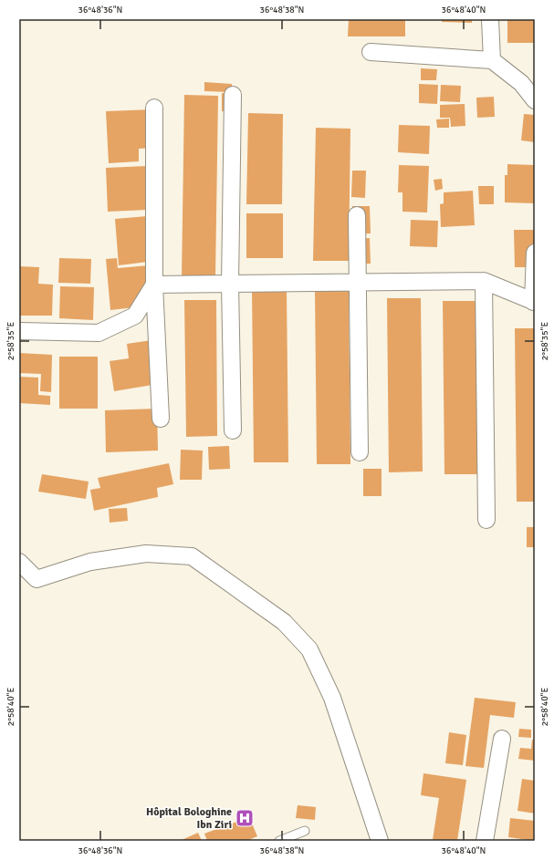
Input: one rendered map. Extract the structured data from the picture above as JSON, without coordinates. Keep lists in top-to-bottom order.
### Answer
{
  "places": {
    "hospital": ["Hôpital Bologhine Ibn Ziri"]
  },
  "coordinates": [
    "36°48'36\"N",
    "36°48'38\"N",
    "36°48'40\"N",
    "2°58'35\"E",
    "2°58'40\"E"
  ]
}
